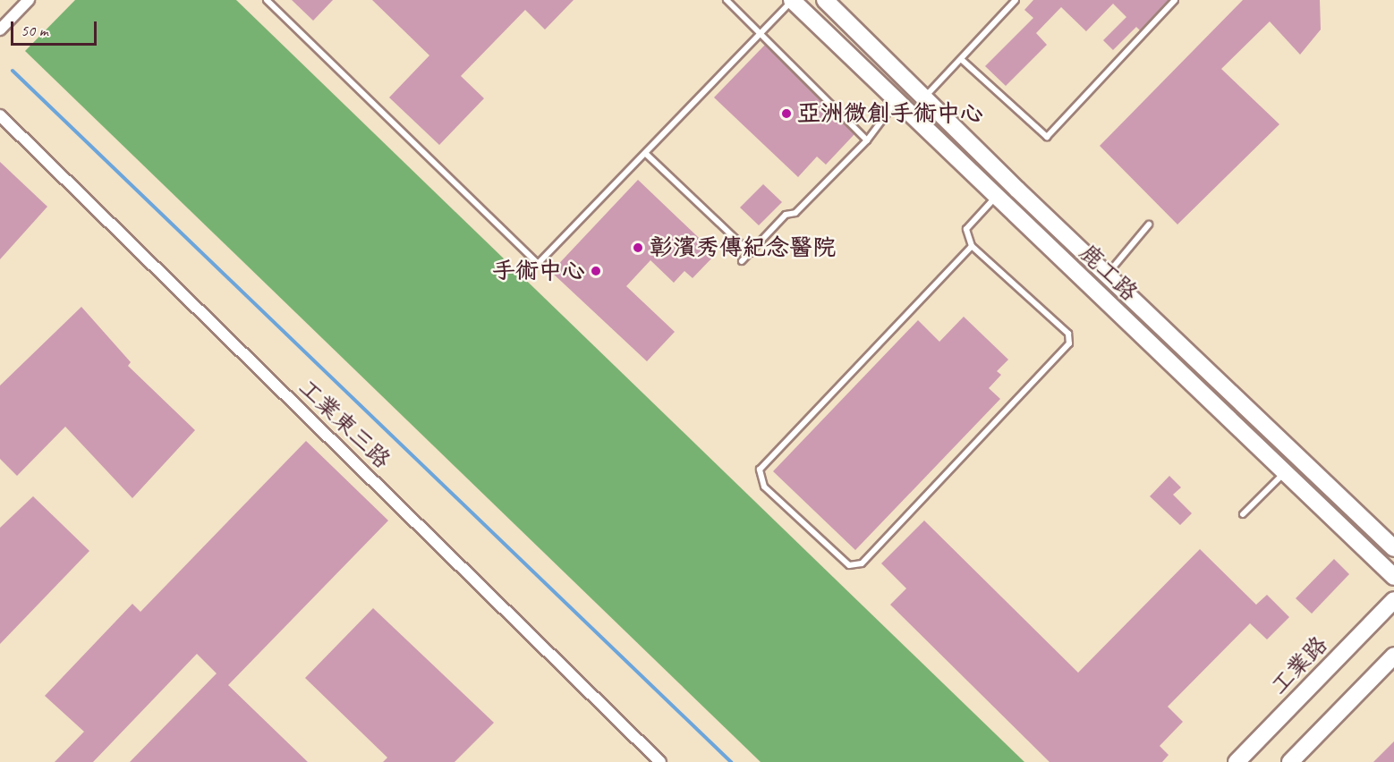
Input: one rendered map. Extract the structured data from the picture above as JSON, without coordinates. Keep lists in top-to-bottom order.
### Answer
{
  "streets": {
    "street": ["鹿工路", "工業東三路", "工業路"]
  },
  "places": ["亞洲微創手術中心", "彰濱秀傳紀念醫院", "手術中心"],
  "scale_bar": "50 m"
}
